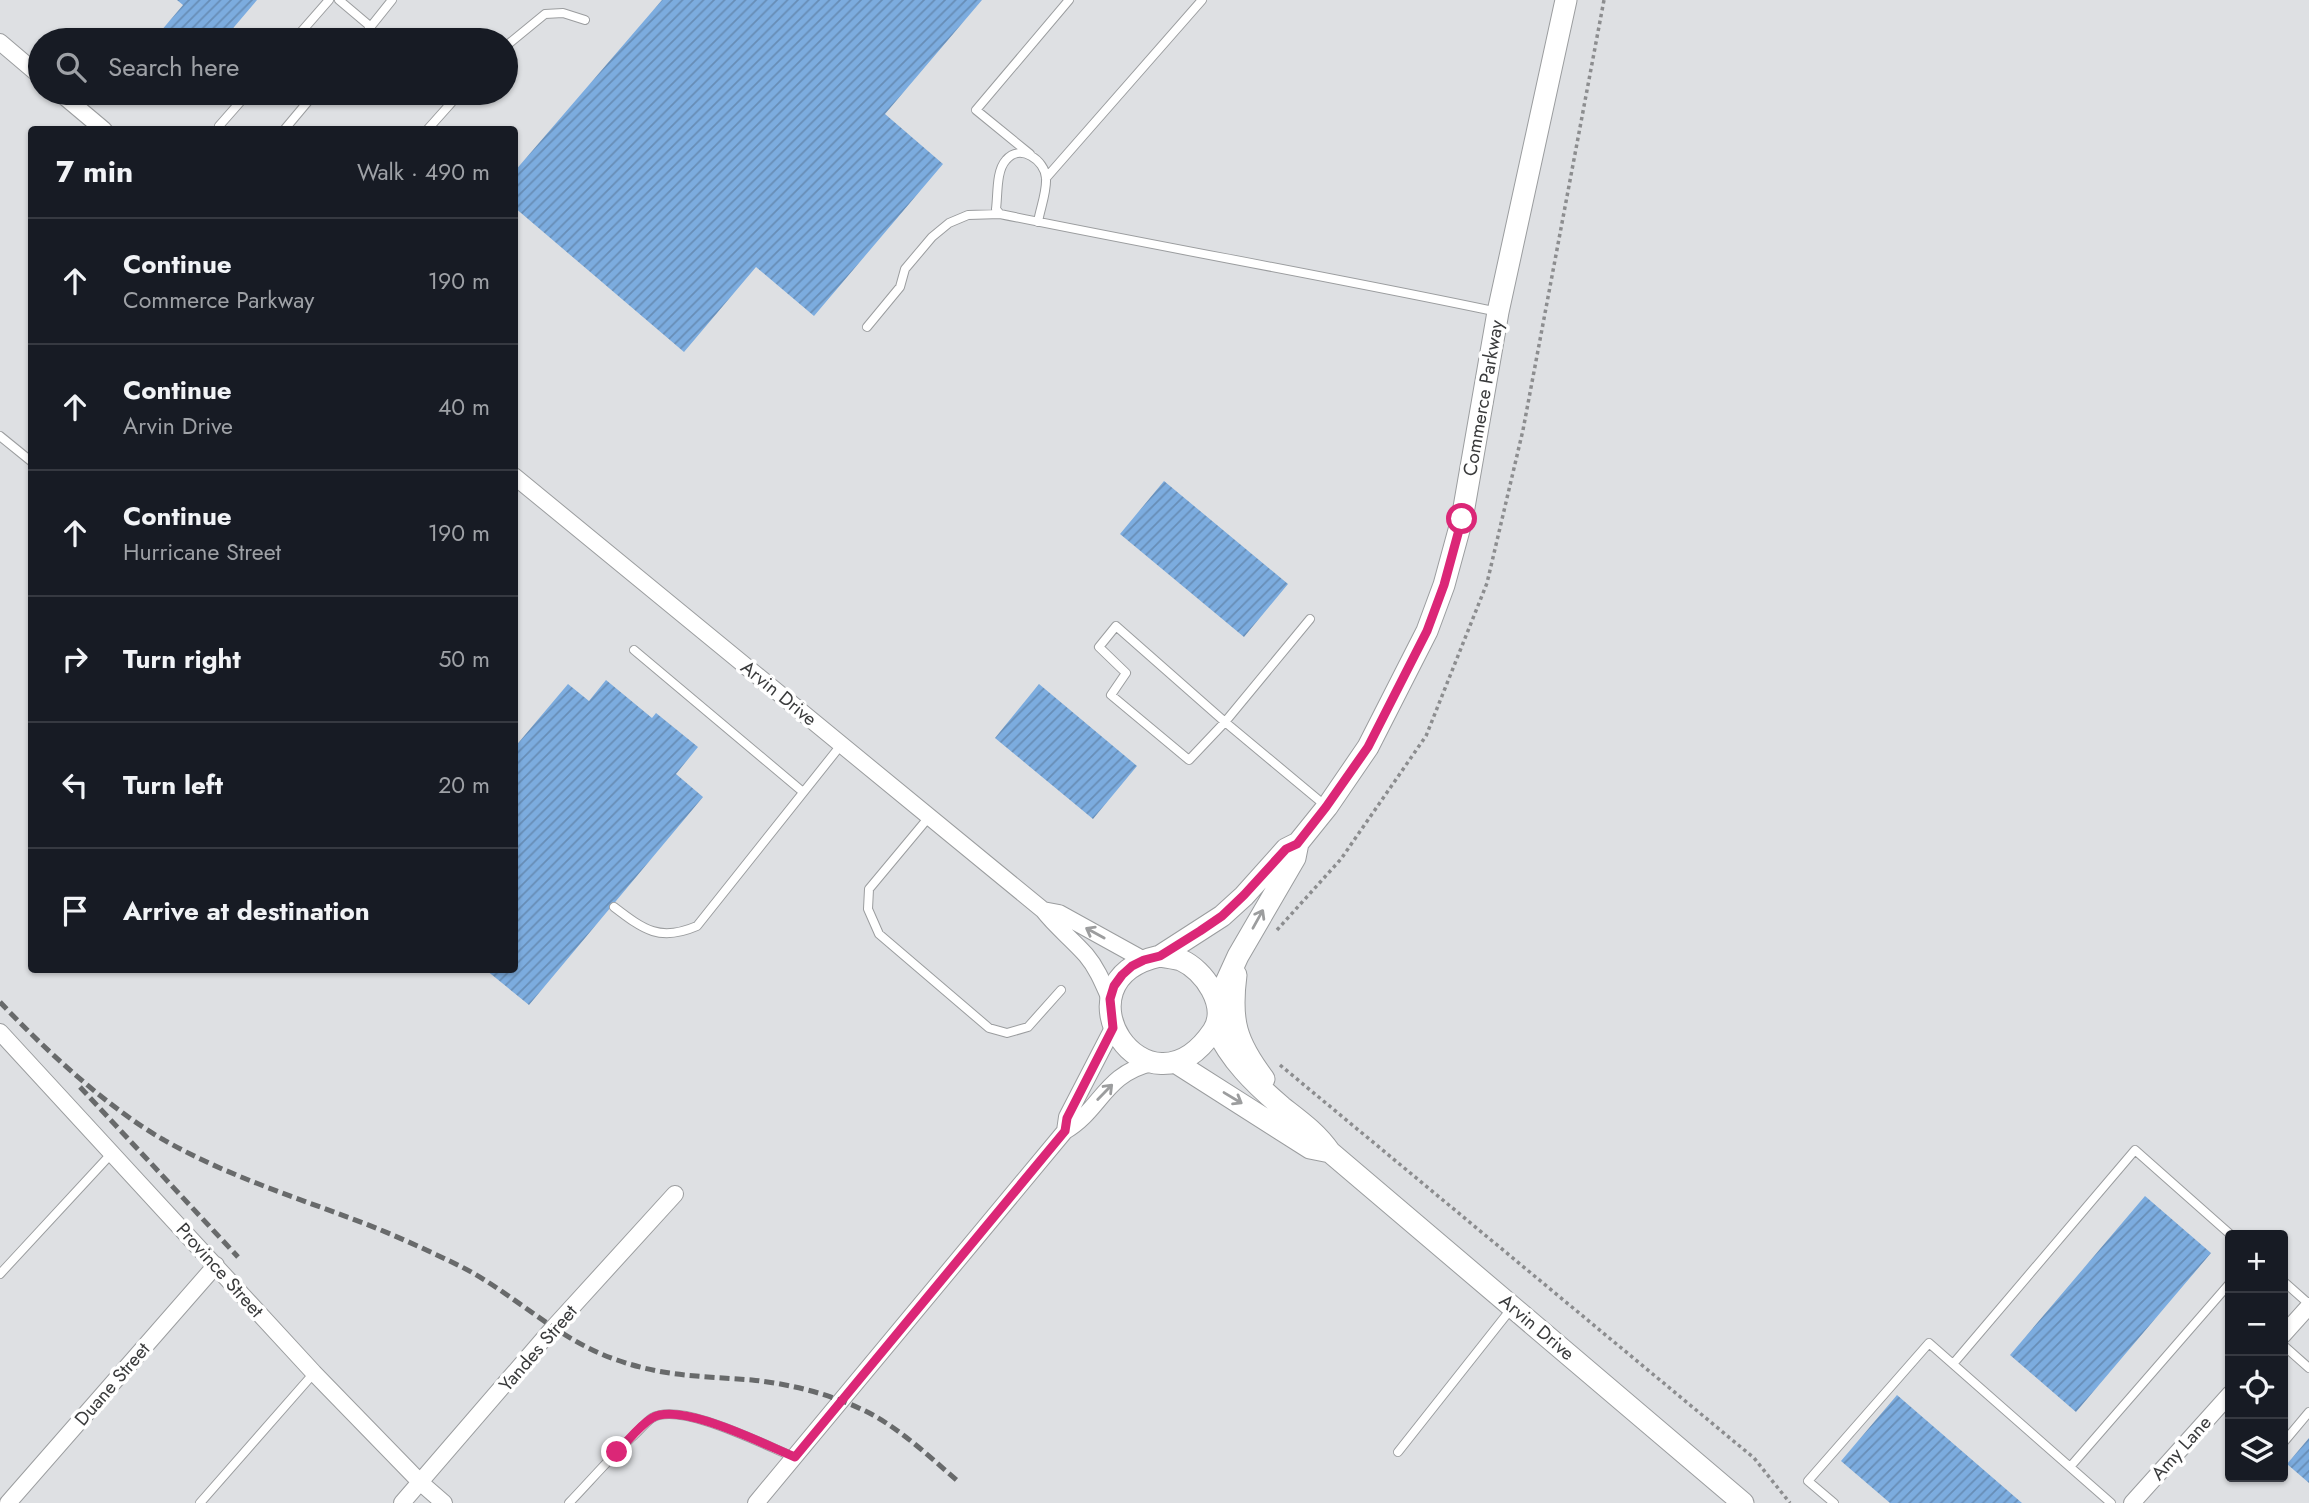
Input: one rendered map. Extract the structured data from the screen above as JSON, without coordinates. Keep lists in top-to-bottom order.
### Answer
{
  "streets": {
    "street": [
      "Commerce Parkway",
      "Arvin Drive",
      "Province Street",
      "Yandes Street",
      "Duane Street",
      "Amy Lane"
    ]
  },
  "crossings": [
    ["Commerce Parkway", "Arvin Drive"],
    ["Province Street", "Yandes Street"],
    ["Province Street", "Duane Street"]
  ],
  "page": {
    "search": "Search here",
    "heading": ["7 min", "Walk · 490 m"],
    "list": [
      ["Continue", "Commerce Parkway", "190 m"],
      ["Continue", "Arvin Drive", "40 m"],
      ["Continue", "Hurricane Street", "190 m"],
      ["Turn right", "50 m"],
      ["Turn left", "20 m"],
      "Arrive at destination"
    ],
    "map_buttons": ["+", "−"]
  }
}
